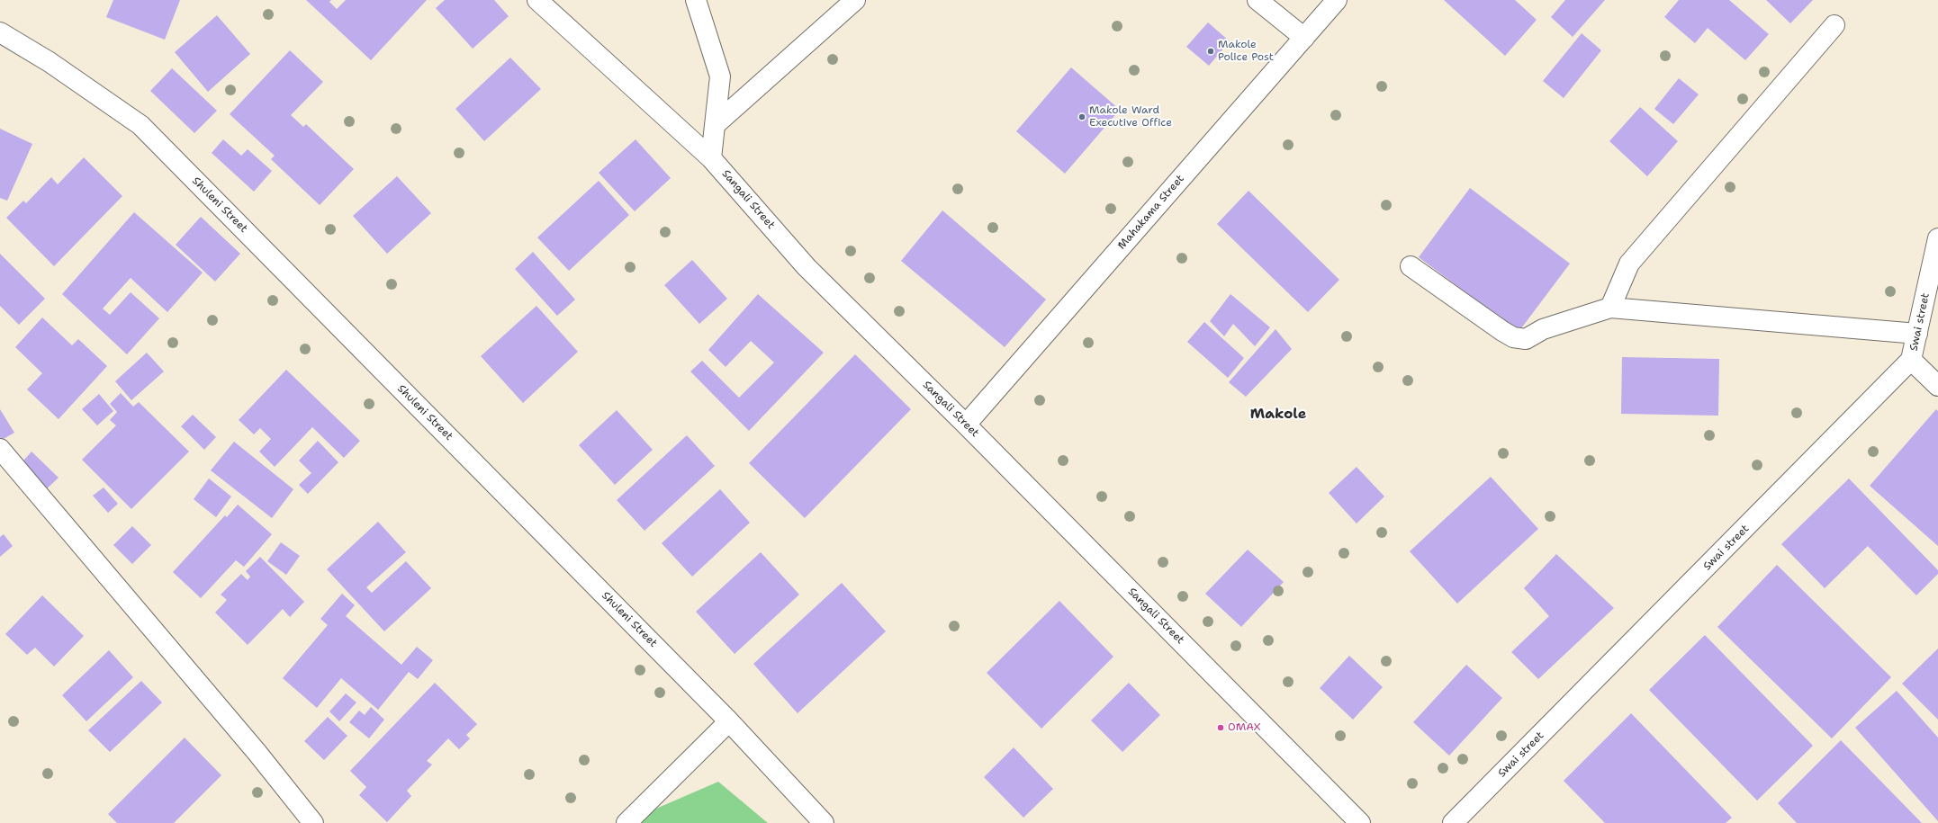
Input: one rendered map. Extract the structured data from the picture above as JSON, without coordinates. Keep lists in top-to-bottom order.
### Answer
{
  "streets": {
    "street": [
      "Sangali Street",
      "Shuleni Street",
      "Mahakama Street",
      "Swai street"
    ]
  },
  "crossings": [
    ["Sangali Street", "Mahakama Street"]
  ],
  "districts": ["Makole"],
  "places": ["Makole Police Post", "Makole Ward Executive Office", "OMAX"]
}
